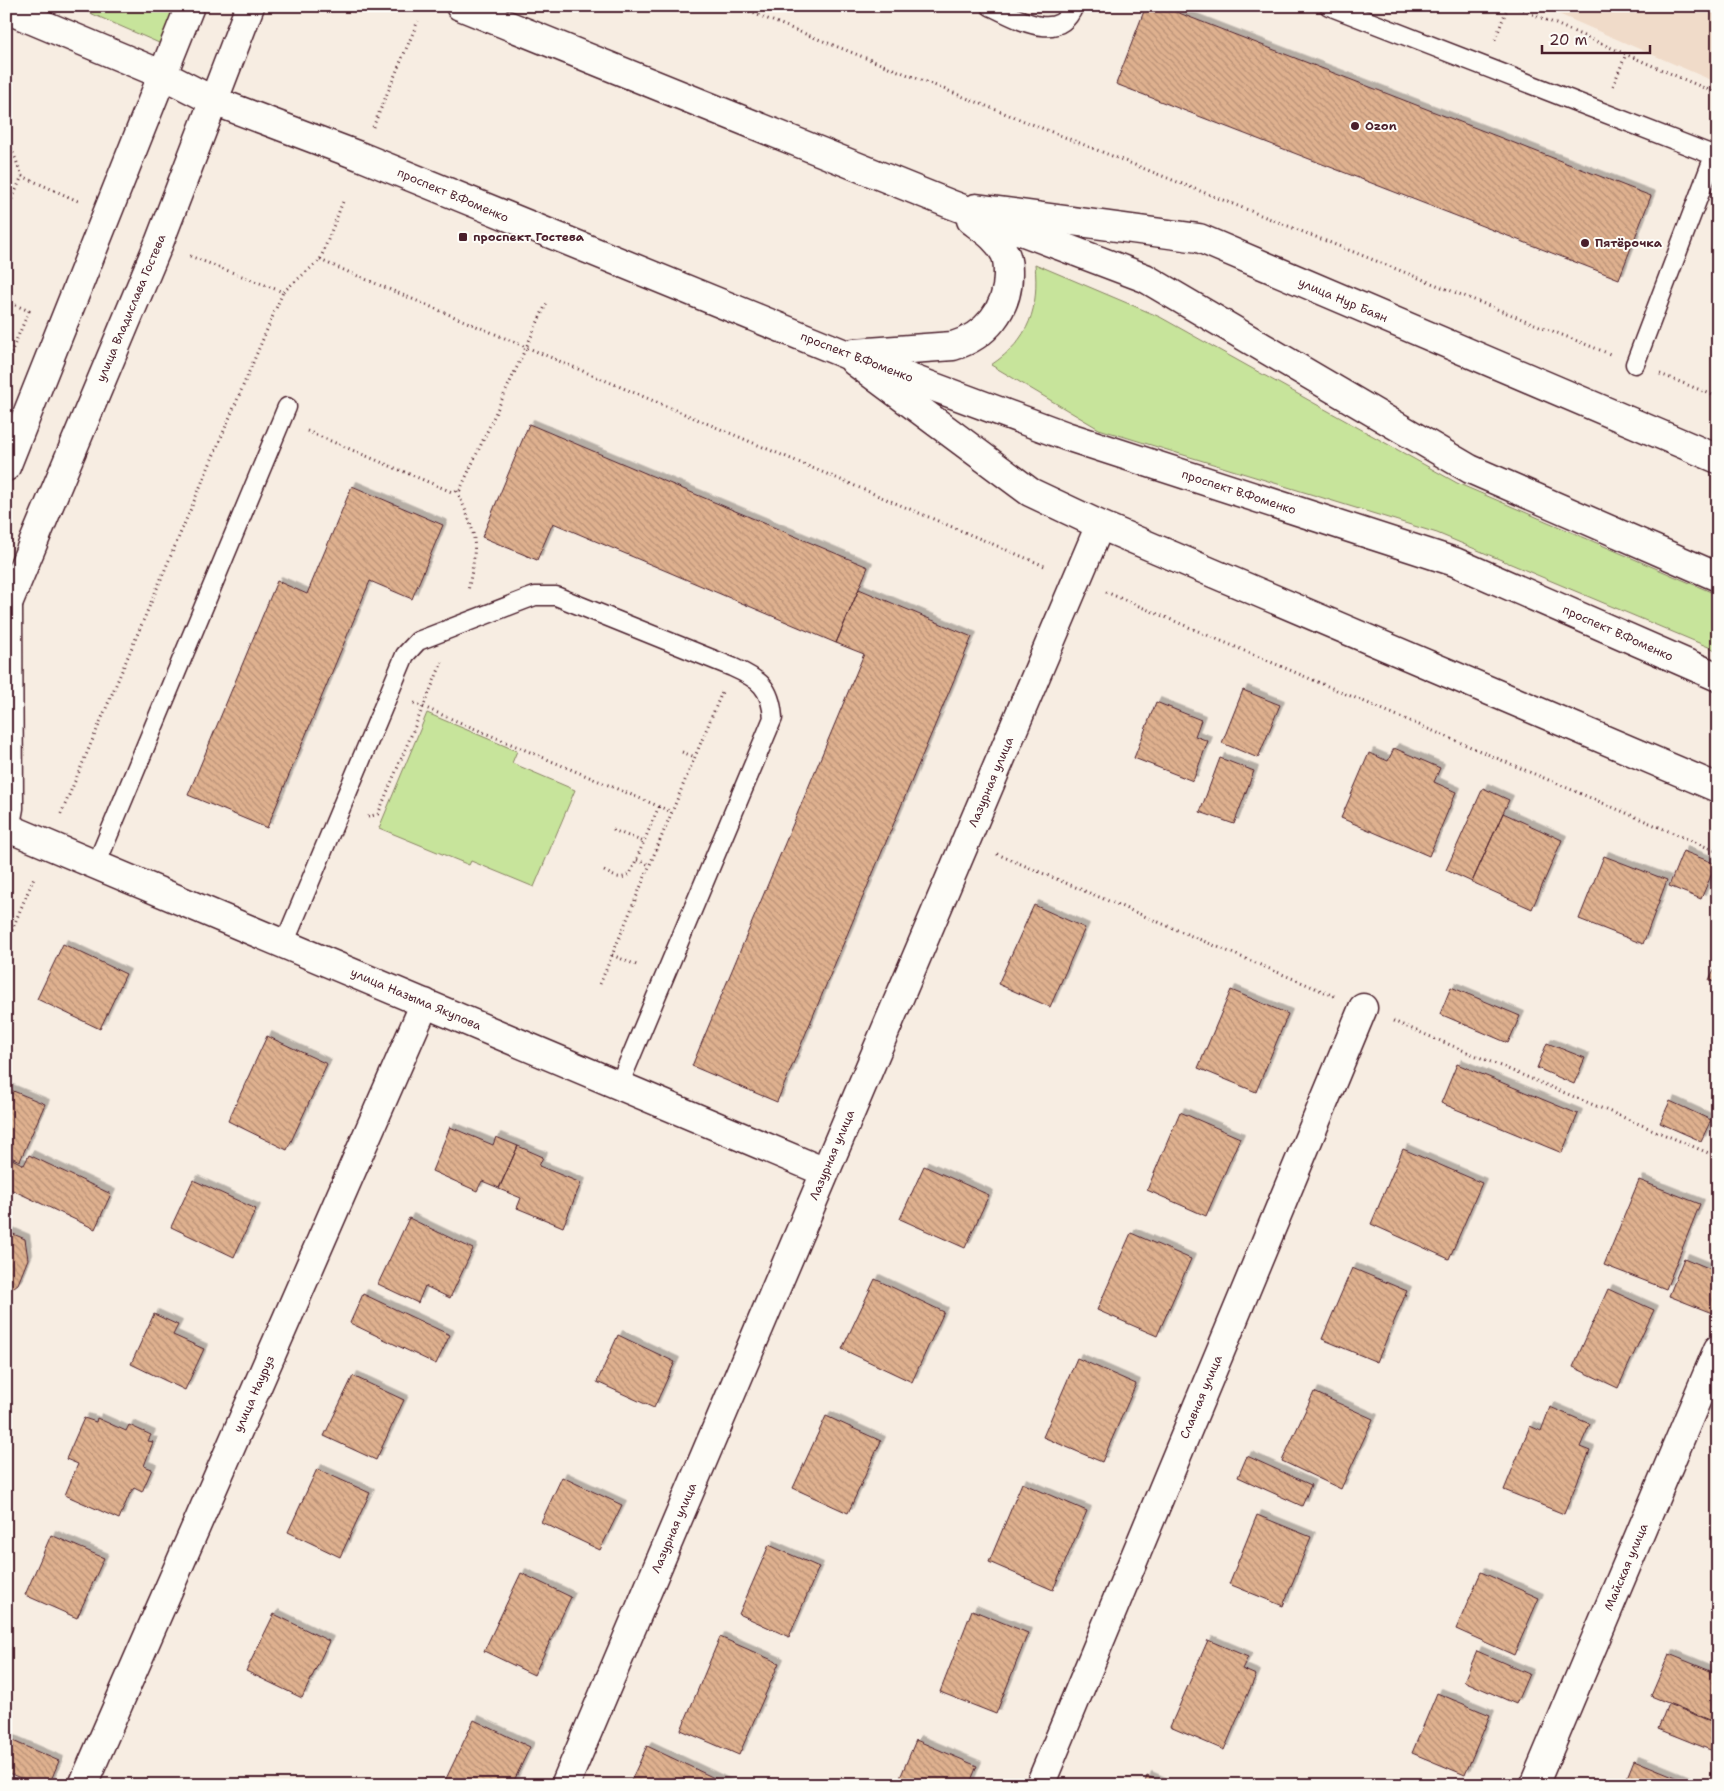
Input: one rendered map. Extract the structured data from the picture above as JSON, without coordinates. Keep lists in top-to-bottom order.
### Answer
{
  "streets": {
    "street": [
      "проспект В.Фоменко",
      "улица Нур Баян",
      "улица Владислава Гостева",
      "Лазурная улица",
      "улица Назыма Якупова",
      "улица Науруз",
      "Славная улица",
      "Майская улица"
    ]
  },
  "crossings": [
    ["проспект В.Фоменко", "улица Владислава Гостева"],
    ["Лазурная улица", "улица Назыма Якупова"],
    ["улица Назыма Якупова", "улица Науруз"]
  ],
  "places": {
    "other": ["Ozon", "Пятёрочка"],
    "transit": ["проспект Гостева"]
  },
  "scale_bar": "20 m"
}
